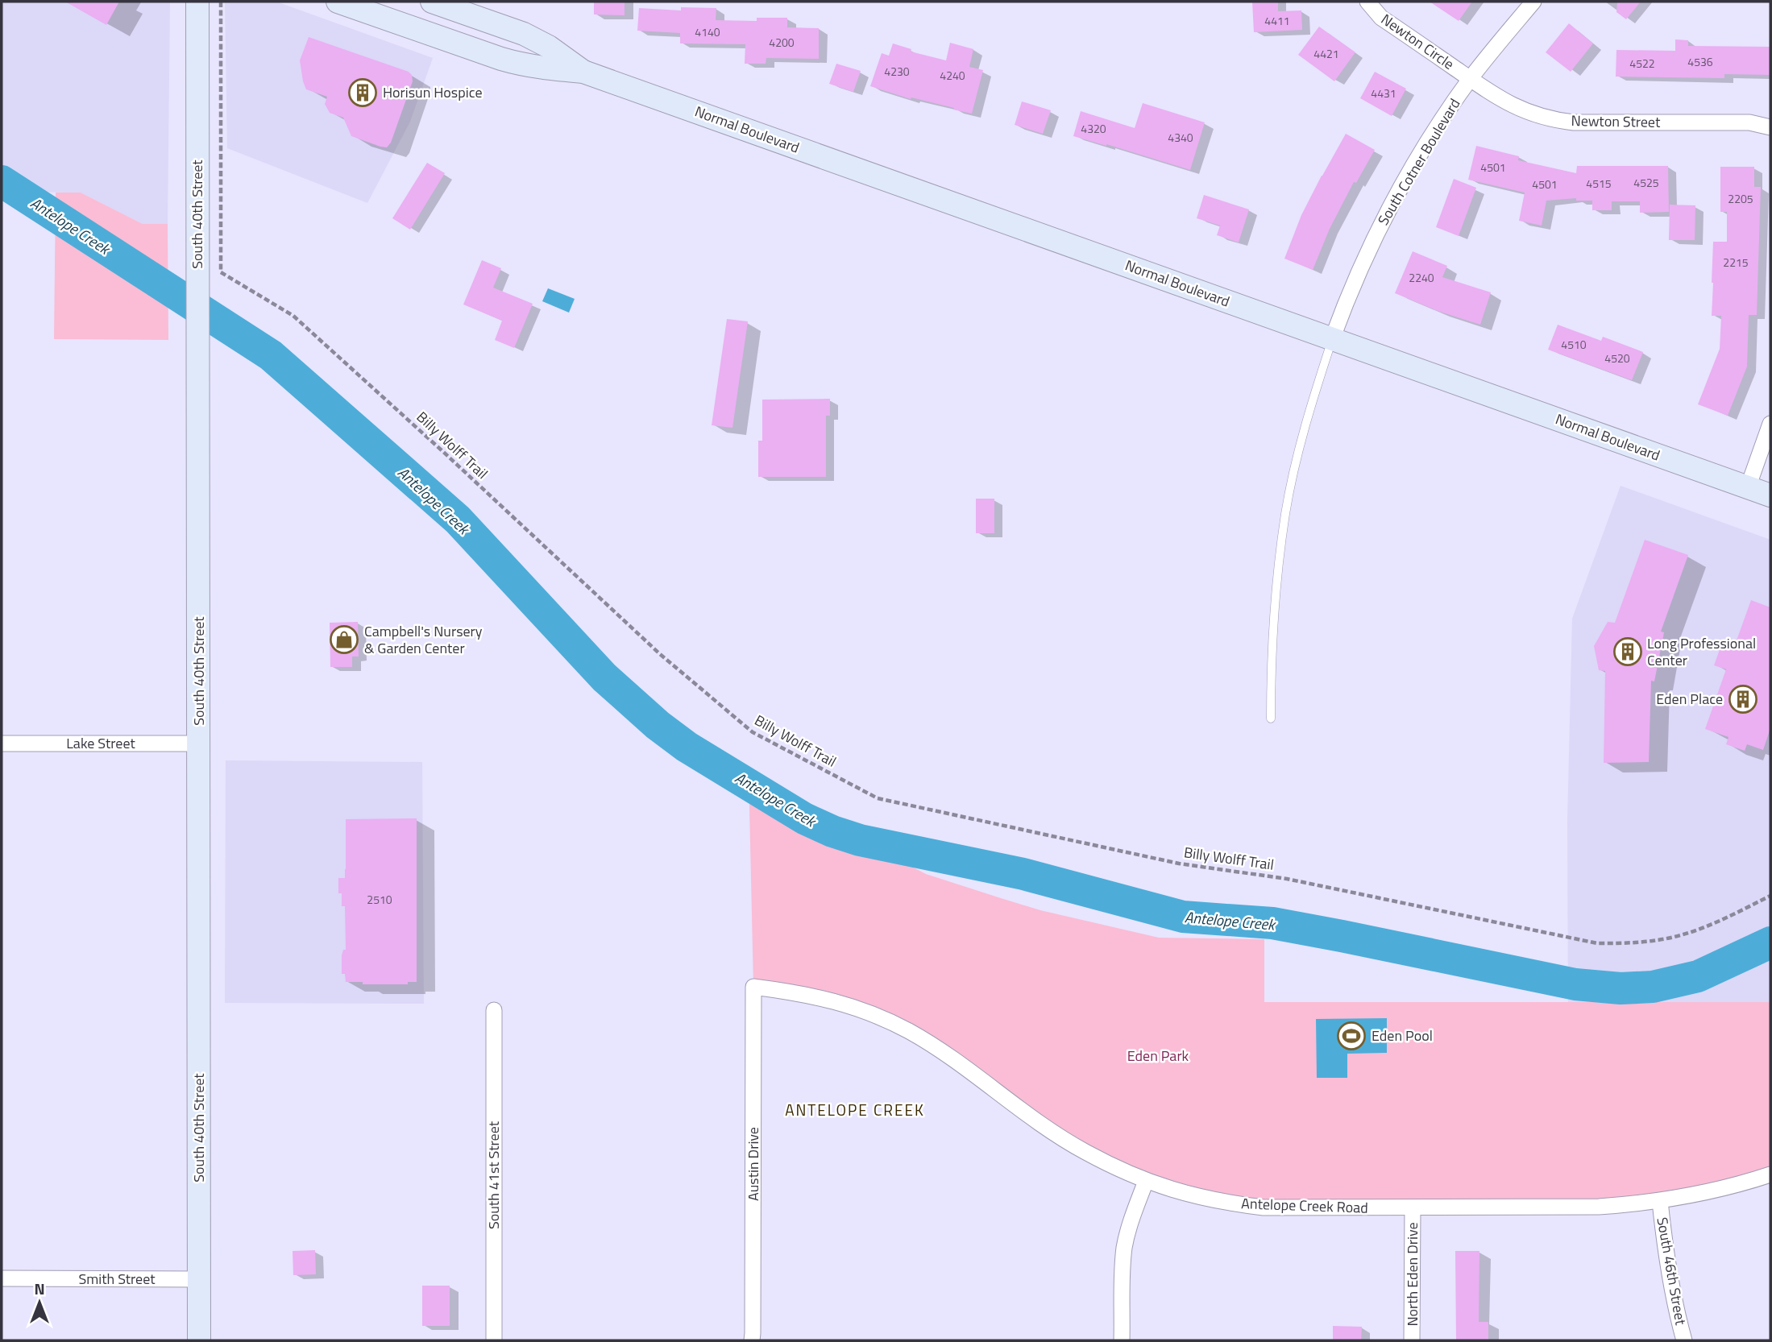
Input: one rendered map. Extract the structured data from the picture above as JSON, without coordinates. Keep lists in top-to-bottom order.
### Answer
{
  "streets": {
    "main road": ["Normal Boulevard", "South 40th Street"],
    "street": [
      "Newton Circle",
      "Newton Street",
      "South Cotner Boulevard",
      "Lake Street",
      "Austin Drive",
      "South 41st Street",
      "Antelope Creek Road",
      "South 46th Street",
      "North Eden Drive",
      "Smith Street"
    ],
    "path": ["Billy Wolff Trail"]
  },
  "crossings": [
    ["Newton Circle", "Newton Street"],
    ["Newton Circle", "South Cotner Boulevard"],
    ["Newton Street", "South Cotner Boulevard"],
    ["Normal Boulevard", "South Cotner Boulevard"],
    ["South 40th Street", "Lake Street"],
    ["South 40th Street", "Smith Street"],
    ["Austin Drive", "Antelope Creek Road"],
    ["Antelope Creek Road", "South 46th Street"],
    ["Antelope Creek Road", "North Eden Drive"]
  ],
  "districts": ["ANTELOPE CREEK"],
  "water": ["Antelope Creek"],
  "parks": ["Eden Park"],
  "places": {
    "building": ["Horisun Hospice", "Long Professional Center", "Eden Place"],
    "shop": ["Campbell's Nursery & Garden Center"],
    "sports": ["Eden Pool"]
  },
  "house_numbers": [
    "4411",
    "4140",
    "4200",
    "4421",
    "4536",
    "4522",
    "4230",
    "4240",
    "4431",
    "4320",
    "4340",
    "4501",
    "4525",
    "4515",
    "4501",
    "2205",
    "2215",
    "2240",
    "4510",
    "4520",
    "2510"
  ],
  "north": "top"
}
